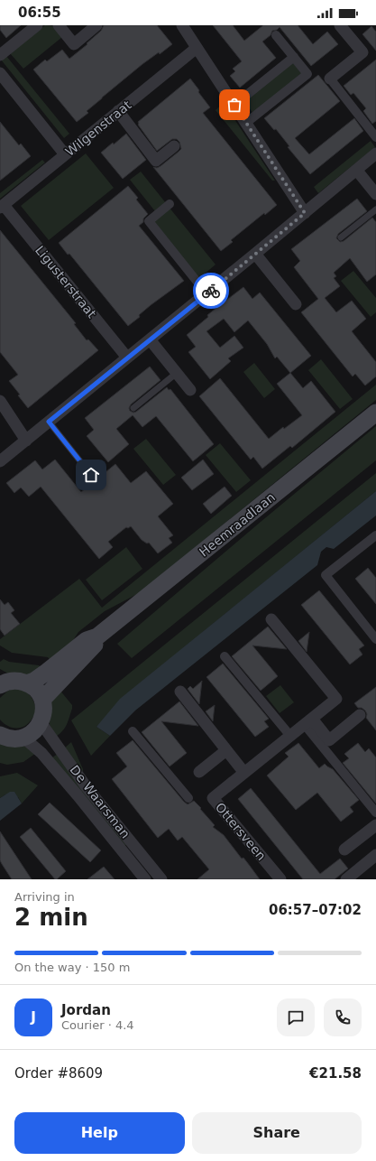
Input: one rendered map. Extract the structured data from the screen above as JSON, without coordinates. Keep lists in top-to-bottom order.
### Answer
{
  "streets": {
    "main road": ["Heemraadlaan"],
    "street": [
      "Wilgenstraat",
      "Ligusterstraat",
      "De Waarsman",
      "Ottersveen"
    ]
  },
  "crossings": [
    ["Wilgenstraat", "Ligusterstraat"]
  ],
  "page": {
    "status": "06:55",
    "heading": ["2 min", "Arriving in", "06:57–07:02"],
    "panel": [
      "Jordan",
      "Courier · 4.4",
      "Order #8609",
      "€21.58"
    ],
    "bar": "On the way · 150 m",
    "round": "J",
    "buttons": ["Help", "Share"]
  }
}
